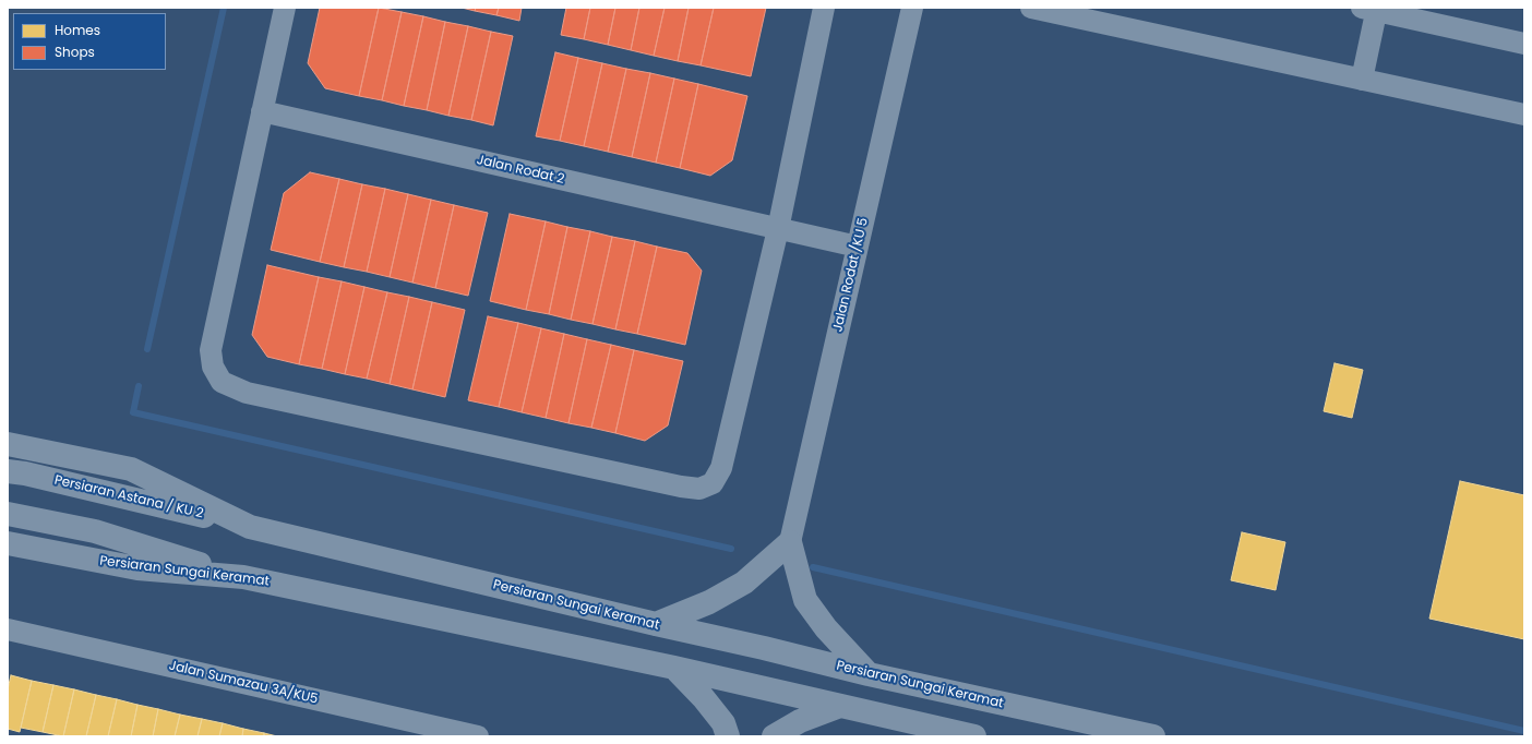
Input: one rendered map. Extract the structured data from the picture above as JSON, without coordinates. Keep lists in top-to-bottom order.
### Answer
{
  "streets": {
    "street": [
      "Jalan Rodat 2",
      "Jalan Rodat /KU 5",
      "Persiaran Astana / KU 2",
      "Persiaran Sungai Keramat",
      "Jalan Sumazau 3A/KU5"
    ]
  },
  "crossings": [
    ["Jalan Rodat 2", "Jalan Rodat /KU 5"],
    ["Persiaran Astana / KU 2", "Persiaran Sungai Keramat"]
  ],
  "legend": ["Homes", "Shops"]
}
